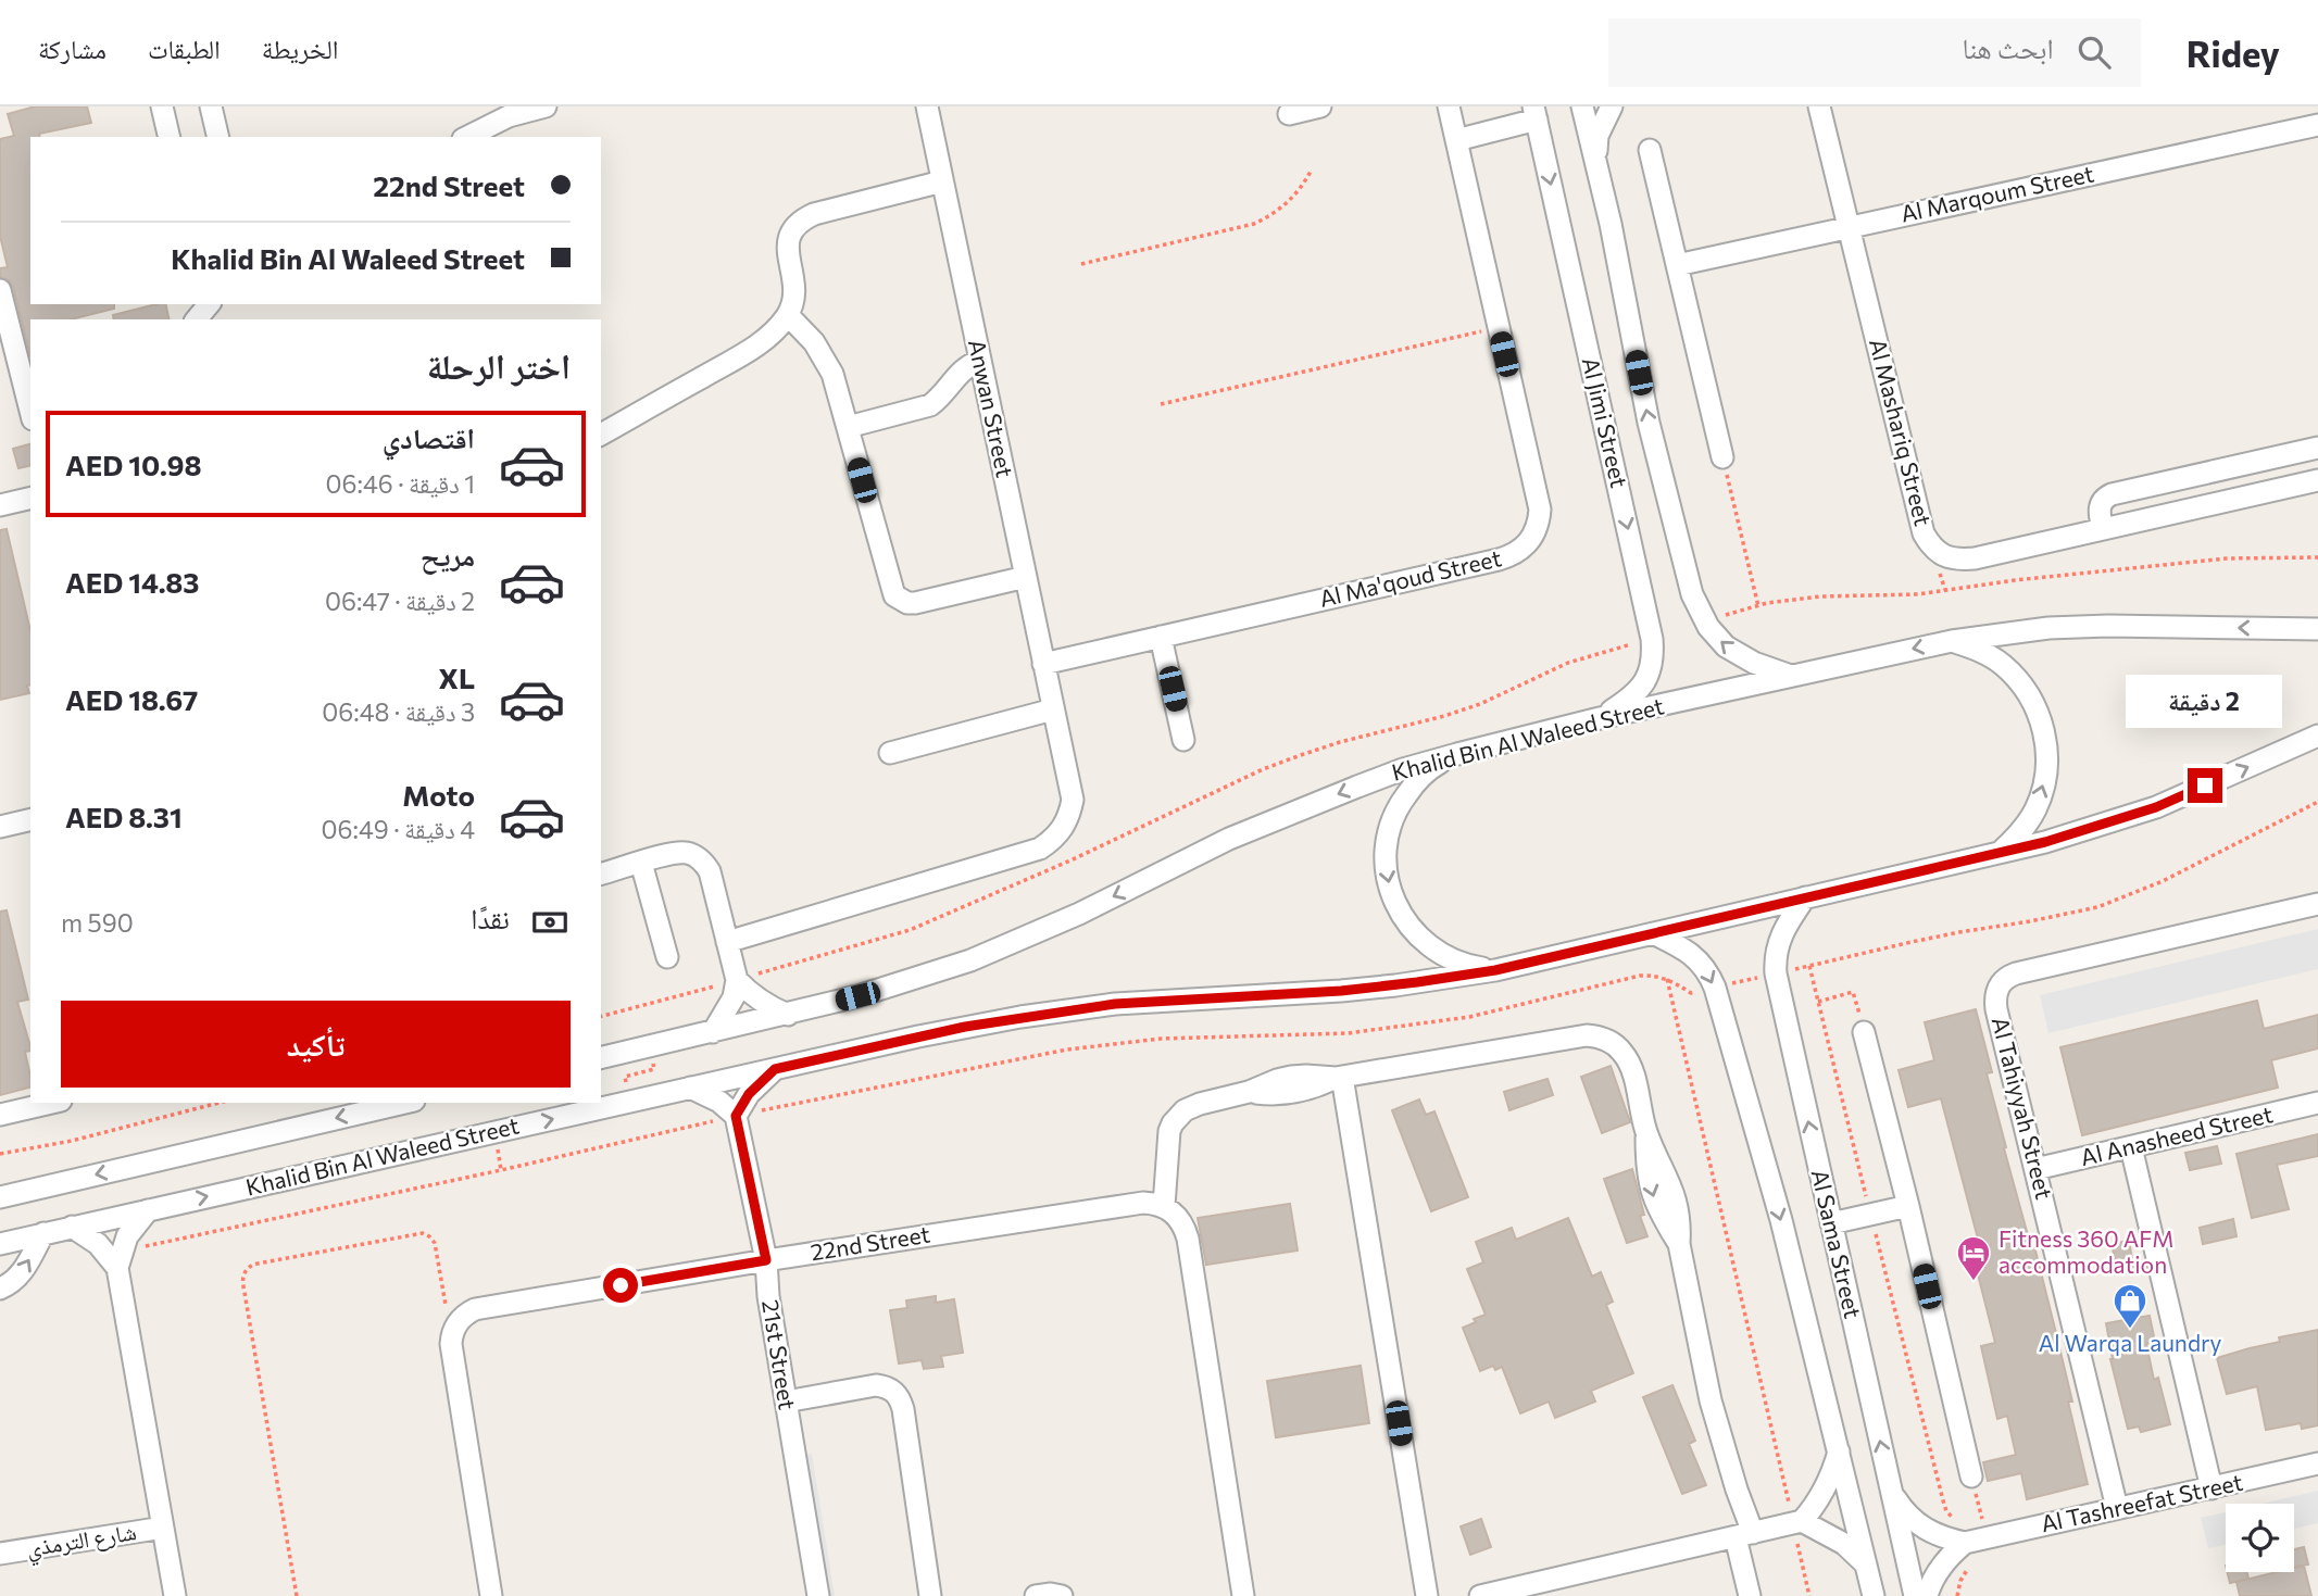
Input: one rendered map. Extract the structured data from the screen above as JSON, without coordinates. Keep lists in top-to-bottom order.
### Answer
{
  "streets": {
    "street": [
      "Al Marqoum Street",
      "Anwan Street",
      "Al Jimi Street",
      "Al Mashariq Street",
      "Al Ma'qoud Street",
      "Khalid Bin Al Waleed Street",
      "Al Tahiyyah Street",
      "Al Anasheed Street",
      "22nd Street",
      "Al Sama Street",
      "21st Street",
      "Al Tashreefat Street",
      "شارع الترمذي"
    ]
  },
  "crossings": [
    ["Al Marqoum Street", "Al Mashariq Street"],
    ["Anwan Street", "Al Ma'qoud Street"],
    ["Al Jimi Street", "Khalid Bin Al Waleed Street"],
    ["Khalid Bin Al Waleed Street", "Al Sama Street"],
    ["Al Tahiyyah Street", "Al Anasheed Street"],
    ["Al Tahiyyah Street", "Al Tashreefat Street"],
    ["22nd Street", "21st Street"]
  ],
  "places": {
    "hotel": ["Fitness 360 AFM accommodation"],
    "shop": ["Al Warqa Laundry"]
  },
  "page": {
    "header": "Ridey",
    "search": "ابحث هنا",
    "nav": ["الخريطة", "الطبقات", "مشاركة"],
    "banner": ["22nd Street", "Khalid Bin Al Waleed Street"],
    "heading": "اختر الرحلة",
    "list": [
      {
        "name": "اقتصادي",
        "note": "1 دقيقة · 06:46",
        "value": "AED 10.98"
      },
      {
        "name": "مريح",
        "note": "2 دقيقة · 06:47",
        "value": "AED 14.83"
      },
      {
        "name": "XL",
        "note": "3 دقيقة · 06:48",
        "value": "AED 18.67"
      },
      {
        "name": "Moto",
        "note": "4 دقيقة · 06:49",
        "value": "AED 8.31"
      }
    ],
    "bubble": "2 دقيقة",
    "pay": ["نقدًا", "590 m"],
    "buttons": "تأكيد"
  }
}
